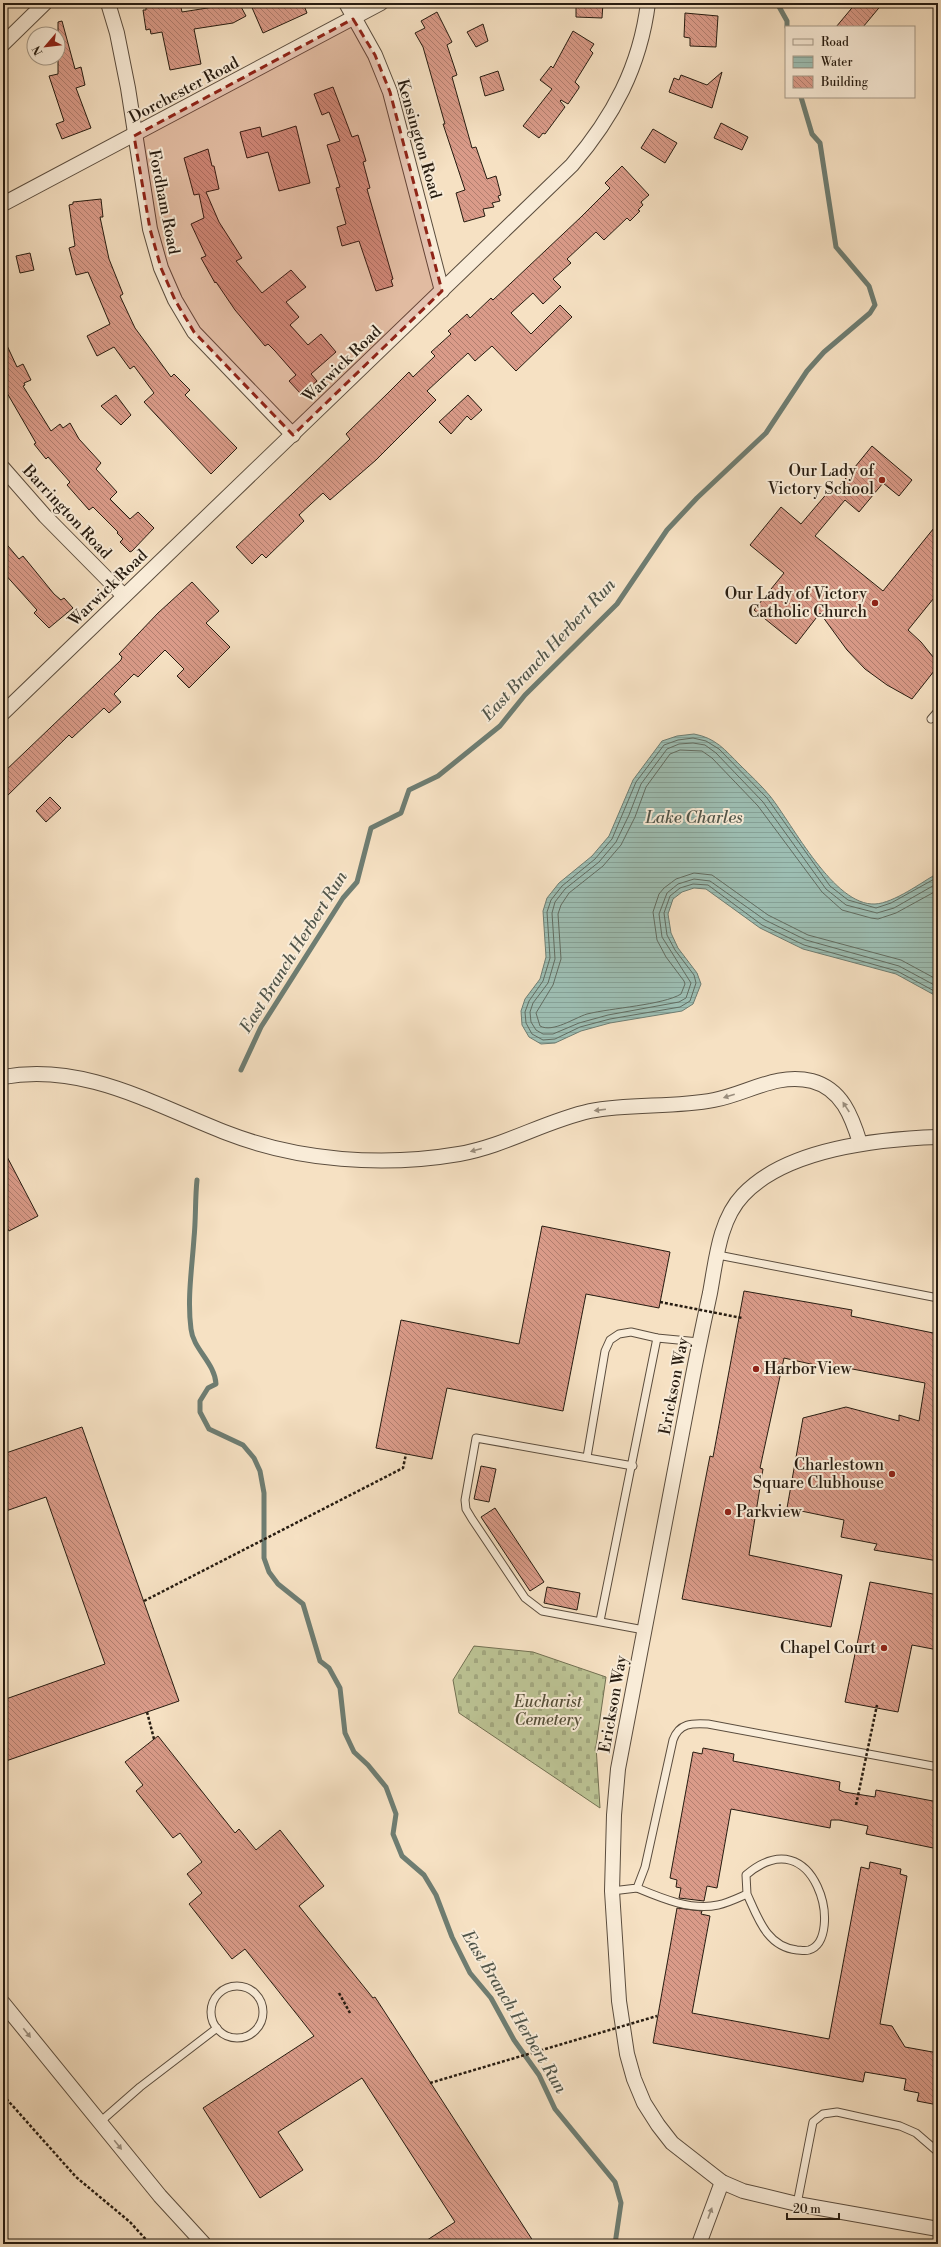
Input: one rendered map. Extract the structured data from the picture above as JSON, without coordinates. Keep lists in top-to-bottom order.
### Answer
{
  "streets": {
    "street": [
      "Dorchester Road",
      "Kensington Road",
      "Fordham Road",
      "Warwick Road",
      "Barrington Road",
      "Erickson Way"
    ]
  },
  "crossings": [
    ["Dorchester Road", "Kensington Road"],
    ["Dorchester Road", "Fordham Road"],
    ["Kensington Road", "Warwick Road"],
    ["Fordham Road", "Warwick Road"],
    ["Warwick Road", "Barrington Road"]
  ],
  "water": ["East Branch Herbert Run", "Lake Charles"],
  "parks": ["Eucharist Cemetery"],
  "places": [
    "Our Lady of Victory School",
    "Our Lady of Victory Catholic Church",
    "HarborView",
    "Charlestown Square Clubhouse",
    "Parkview",
    "Chapel Court"
  ],
  "legend": ["Road", "Water", "Building"],
  "scale_bar": "20 m",
  "north": "bottom left"
}
